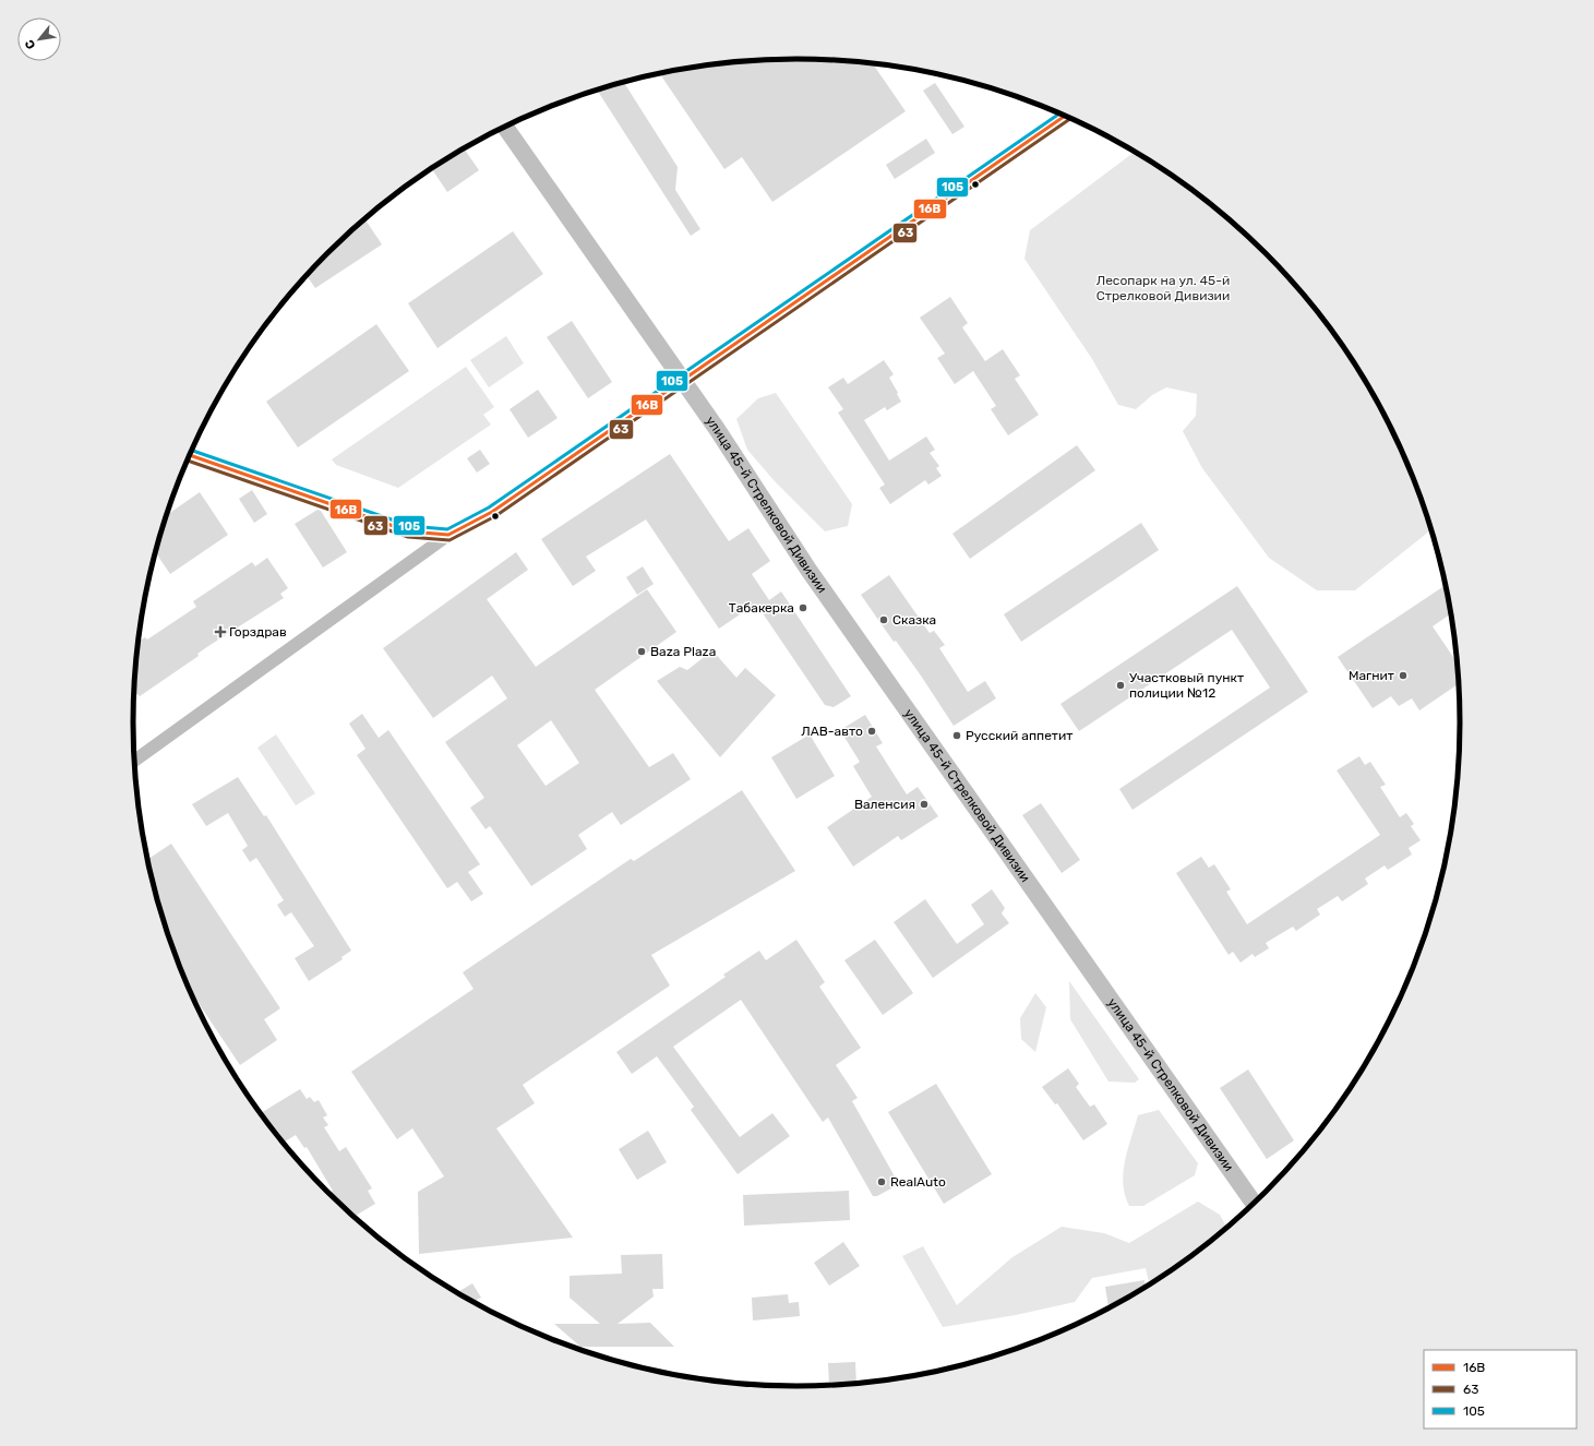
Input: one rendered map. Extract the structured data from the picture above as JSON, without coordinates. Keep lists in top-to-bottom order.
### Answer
{
  "streets": {
    "main road": ["улица 45-й Стрелковой Дивизии"]
  },
  "parks": ["Лесопарк на ул. 45-й Стрелковой Дивизии"],
  "places": {
    "other": [
      "Табакерка",
      "Сказка",
      "Baza Plaza",
      "Магнит",
      "Участковый пункт полиции №12",
      "ЛАВ-авто",
      "Русский аппетит",
      "Валенсия",
      "RealAuto"
    ],
    "health": ["Горздрав"]
  },
  "lines": ["transit line 105", "transit line 16В", "transit line 63"],
  "legend": ["16В", "63", "105"],
  "north": "bottom left"
}
